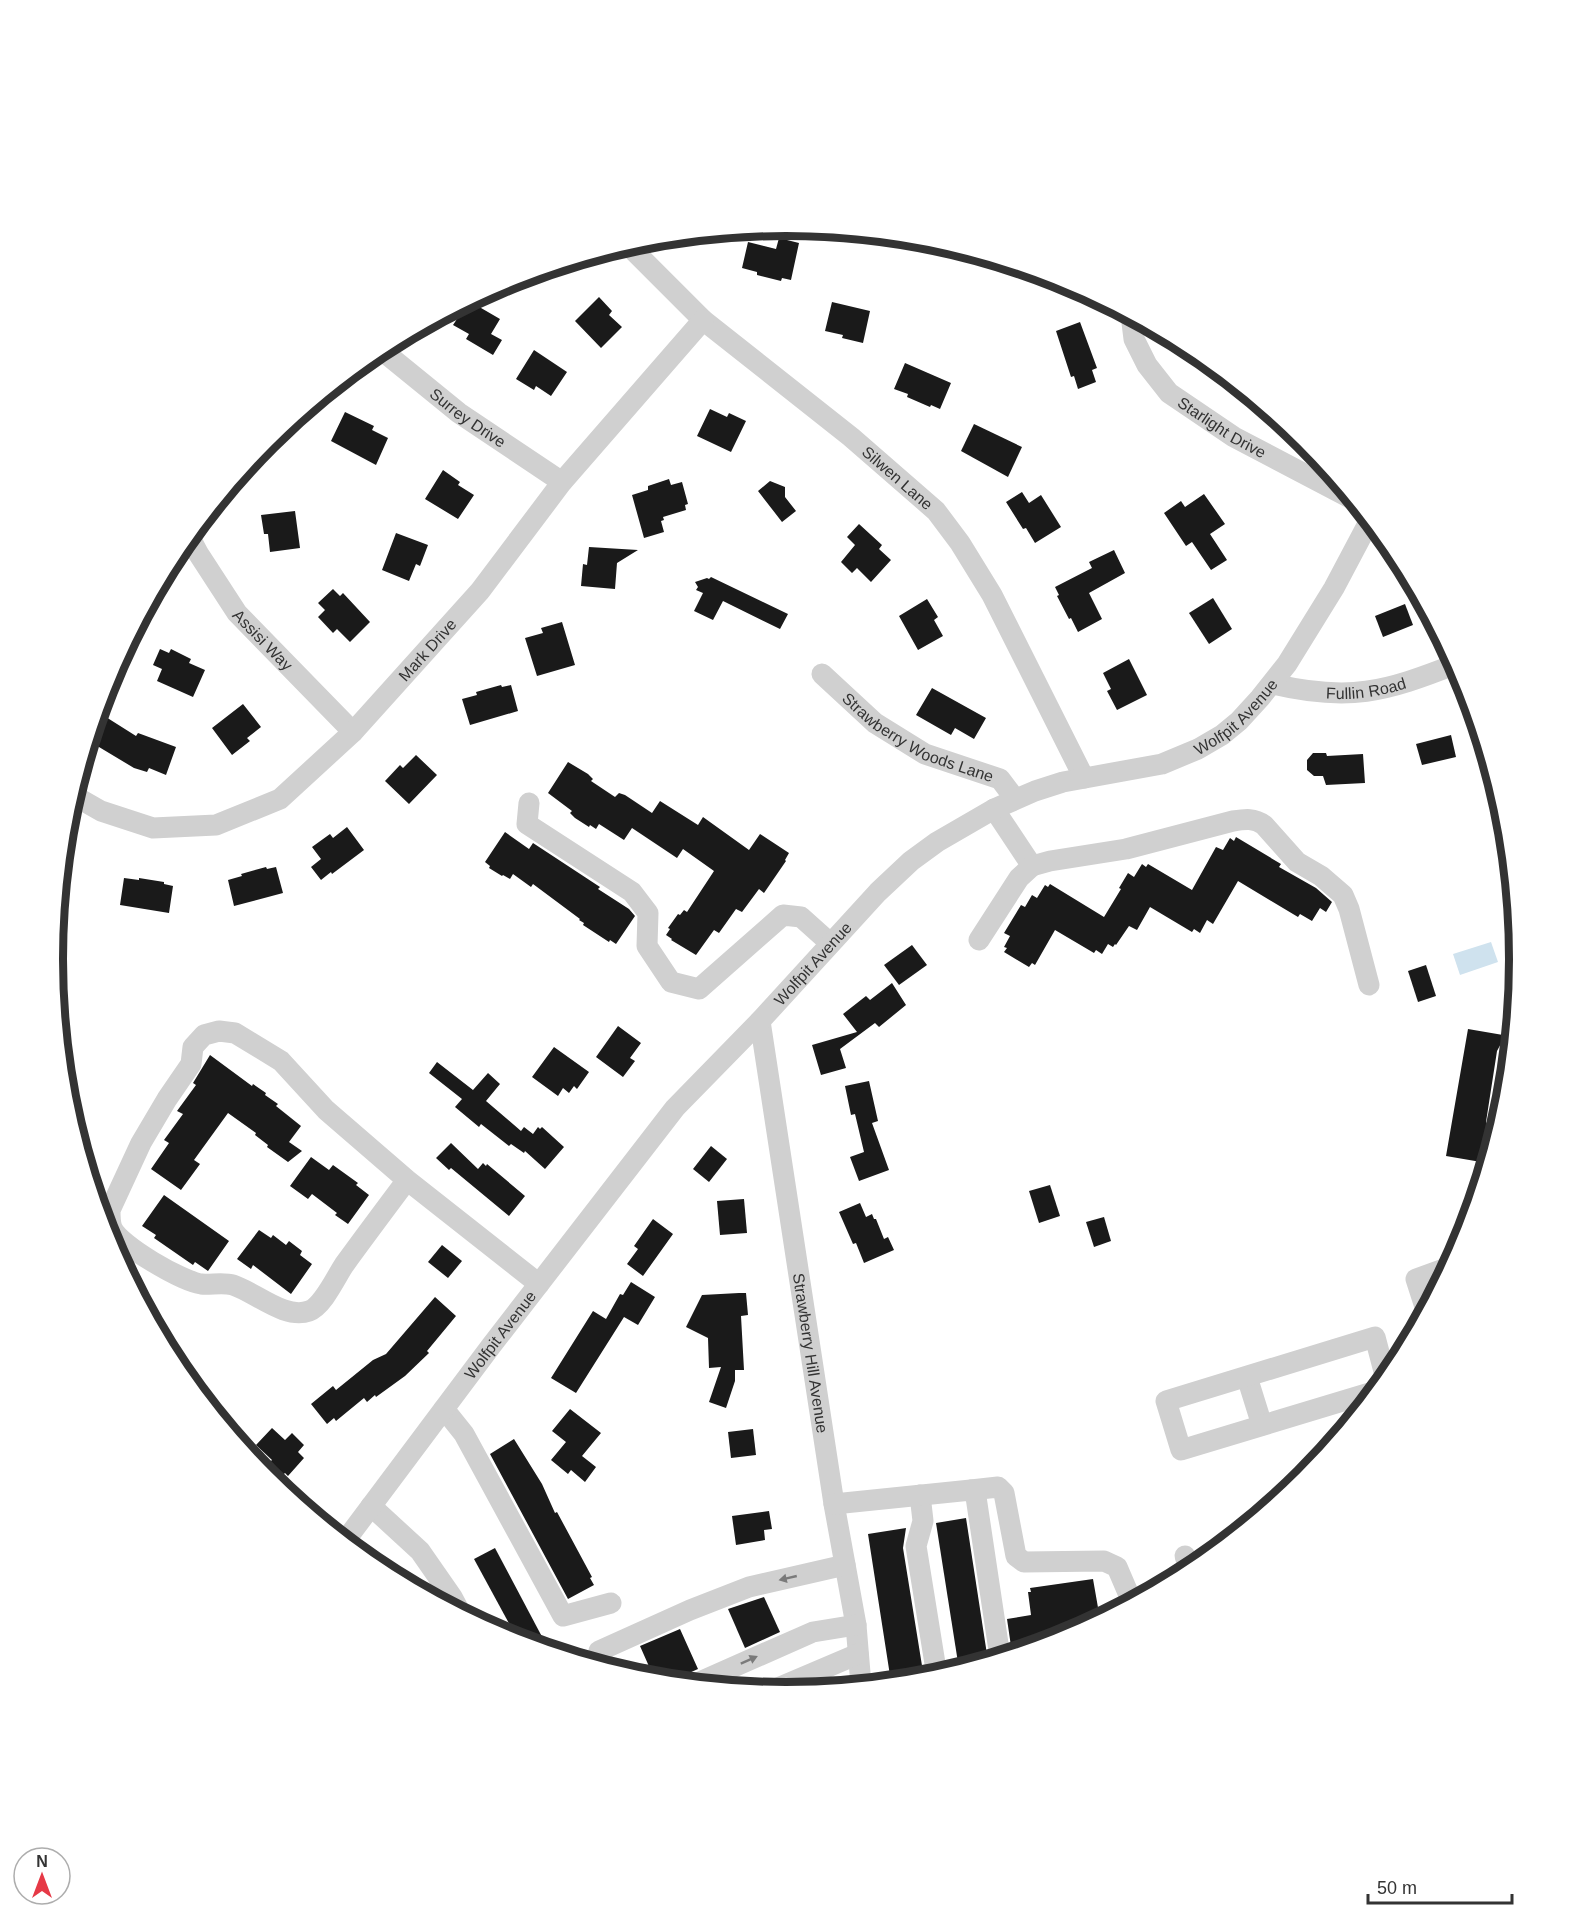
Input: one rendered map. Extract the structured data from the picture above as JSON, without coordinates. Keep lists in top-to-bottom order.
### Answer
{
  "streets": {
    "street": [
      "Surrey Drive",
      "Starlight Drive",
      "Silwen Lane",
      "Assisi Way",
      "Mark Drive",
      "Fullin Road",
      "Wolfpit Avenue",
      "Strawberry Woods Lane",
      "Strawberry Hill Avenue"
    ]
  },
  "crossings": [
    ["Surrey Drive", "Mark Drive"],
    ["Silwen Lane", "Mark Drive"],
    ["Silwen Lane", "Wolfpit Avenue"],
    ["Assisi Way", "Mark Drive"],
    ["Fullin Road", "Wolfpit Avenue"],
    ["Wolfpit Avenue", "Strawberry Woods Lane"],
    ["Wolfpit Avenue", "Strawberry Hill Avenue"]
  ],
  "scale_bar": "50 m",
  "north": "top"
}
